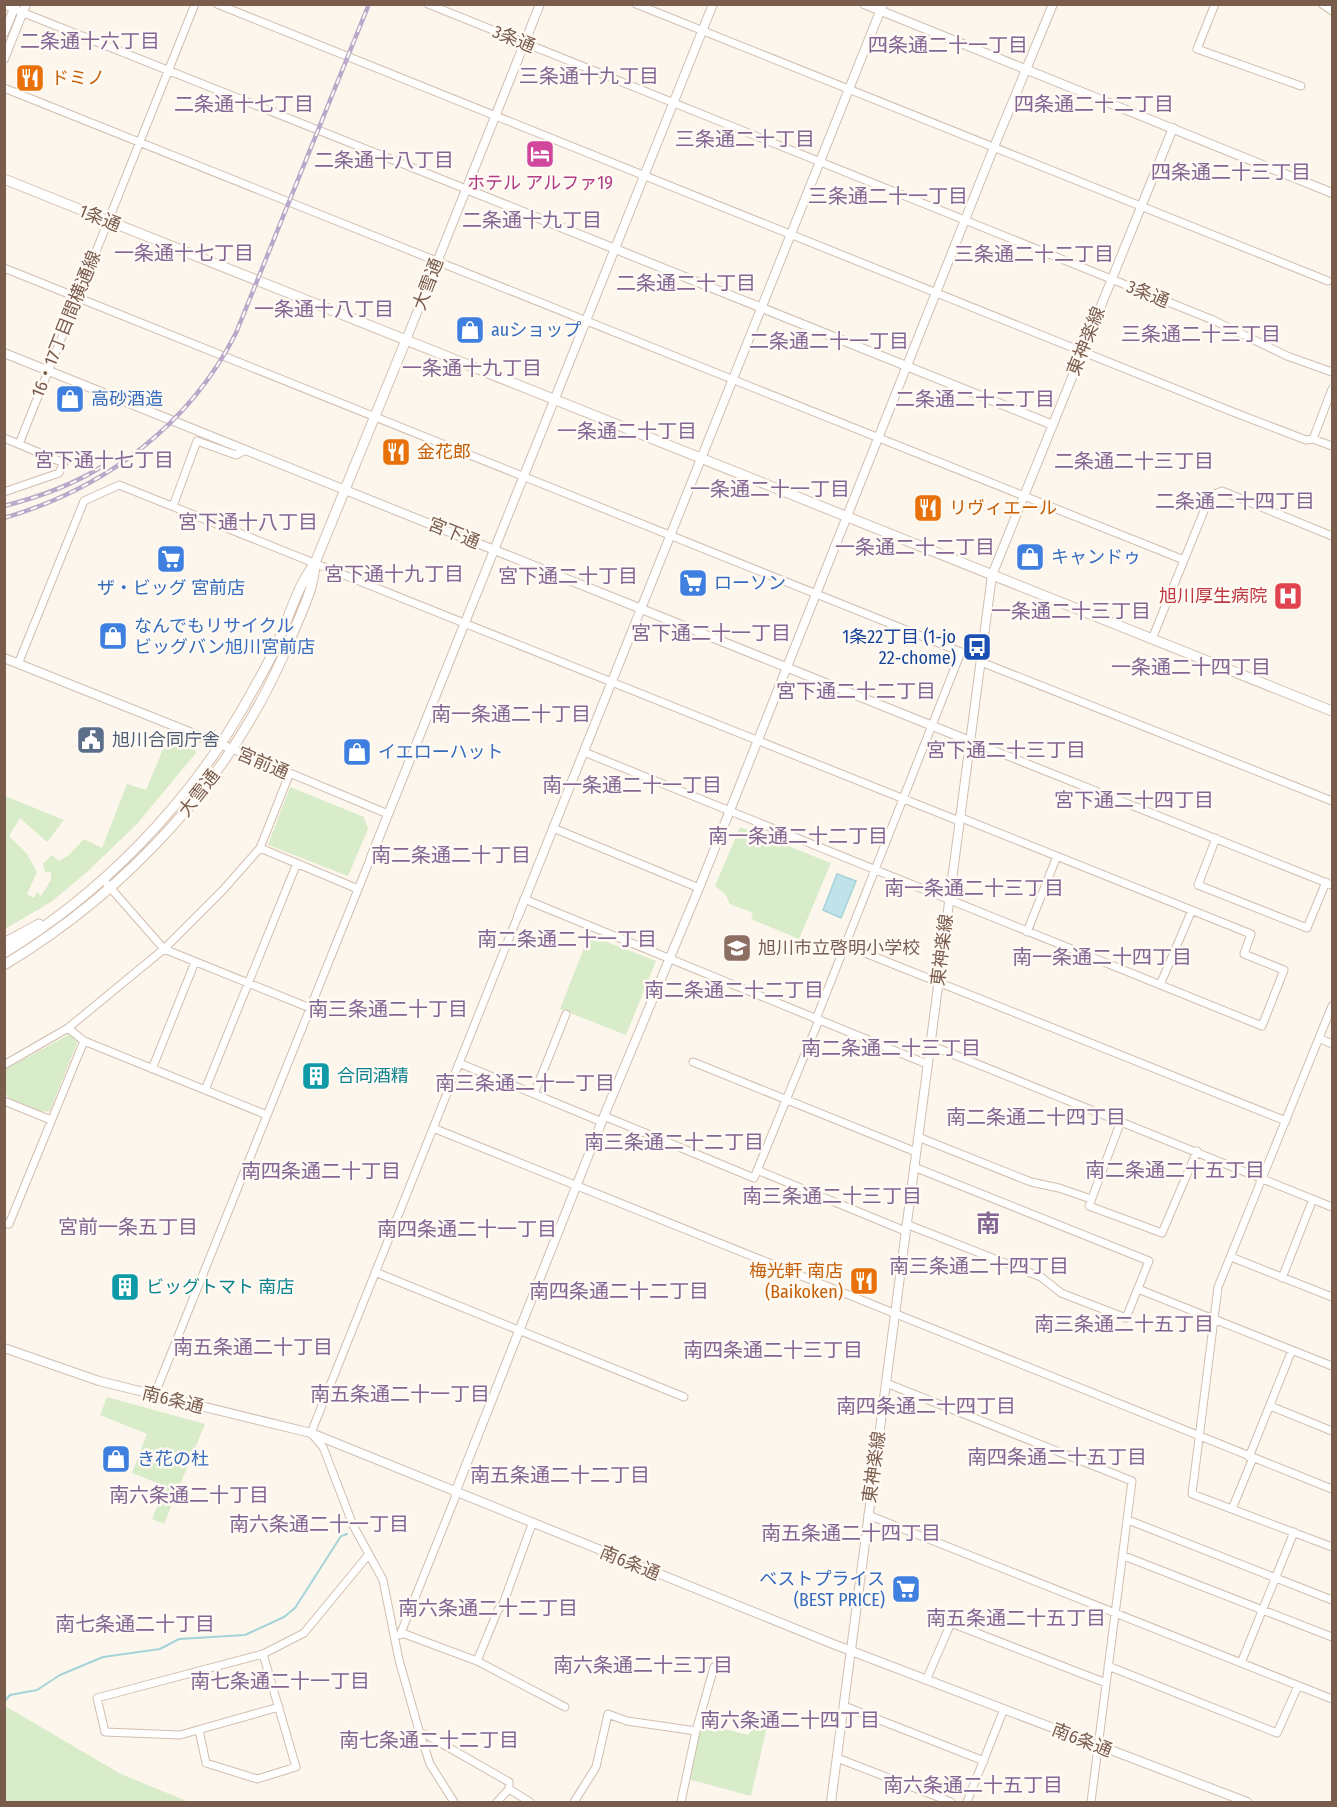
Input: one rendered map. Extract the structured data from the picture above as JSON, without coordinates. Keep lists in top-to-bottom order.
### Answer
{
  "streets": {
    "main road": ["1条通", "大雪通"],
    "street": [
      "3条通",
      "16・17丁目間横通線",
      "東神楽線",
      "宮下通",
      "宮前通",
      "南6条通"
    ]
  },
  "crossings": [
    ["3条通", "大雪通"],
    ["3条通", "東神楽線"],
    ["1条通", "大雪通"],
    ["1条通", "16・17丁目間横通線"],
    ["1条通", "東神楽線"],
    ["大雪通", "宮下通"],
    ["大雪通", "宮前通"],
    ["16・17丁目間横通線", "宮下通"],
    ["東神楽線", "宮下通"],
    ["東神楽線", "南6条通"]
  ],
  "districts": [
    "二条通十六丁目",
    "四条通二十一丁目",
    "三条通十九丁目",
    "二条通十七丁目",
    "四条通二十二丁目",
    "三条通二十丁目",
    "二条通十八丁目",
    "四条通二十三丁目",
    "三条通二十一丁目",
    "二条通十九丁目",
    "一条通十七丁目",
    "三条通二十二丁目",
    "二条通二十丁目",
    "一条通十八丁目",
    "三条通二十三丁目",
    "二条通二十一丁目",
    "一条通十九丁目",
    "二条通二十二丁目",
    "一条通二十丁目",
    "宮下通十七丁目",
    "二条通二十三丁目",
    "一条通二十一丁目",
    "二条通二十四丁目",
    "宮下通十八丁目",
    "一条通二十二丁目",
    "宮下通十九丁目",
    "宮下通二十丁目",
    "一条通二十三丁目",
    "宮下通二十一丁目",
    "一条通二十四丁目",
    "宮下通二十二丁目",
    "南一条通二十丁目",
    "宮下通二十三丁目",
    "南一条通二十一丁目",
    "宮下通二十四丁目",
    "南一条通二十二丁目",
    "南二条通二十丁目",
    "南一条通二十三丁目",
    "南二条通二十一丁目",
    "南一条通二十四丁目",
    "南二条通二十二丁目",
    "南三条通二十丁目",
    "南二条通二十三丁目",
    "南三条通二十一丁目",
    "南二条通二十四丁目",
    "南三条通二十二丁目",
    "南二条通二十五丁目",
    "南四条通二十丁目",
    "南三条通二十三丁目",
    "南",
    "宮前一条五丁目",
    "南四条通二十一丁目",
    "南三条通二十四丁目",
    "南四条通二十二丁目",
    "南三条通二十五丁目",
    "南五条通二十丁目",
    "南四条通二十三丁目",
    "南五条通二十一丁目",
    "南四条通二十四丁目",
    "南四条通二十五丁目",
    "南五条通二十二丁目",
    "南六条通二十丁目",
    "南六条通二十一丁目",
    "南五条通二十四丁目",
    "南六条通二十二丁目",
    "南五条通二十五丁目",
    "南七条通二十丁目",
    "南六条通二十三丁目",
    "南七条通二十一丁目",
    "南六条通二十四丁目",
    "南七条通二十二丁目",
    "南六条通二十五丁目"
  ],
  "places": {
    "restaurant": [
      "ドミノ",
      "金花郎",
      "リヴィエール",
      "梅光軒 南店 (Baikoken)"
    ],
    "hotel": ["ホテル アルファ19"],
    "shop": [
      "auショップ",
      "高砂酒造",
      "キャンドゥ",
      "なんでもリサイクル ビッグバン旭川宮前店",
      "イエローハット",
      "き花の杜"
    ],
    "supermarket": ["ザ・ビッグ 宮前店", "ローソン", "ベストプライス (BEST PRICE)"],
    "hospital": ["旭川厚生病院"],
    "bus stop": ["1条22丁目 (1-jo 22-chome)"],
    "public building": ["旭川合同庁舎"],
    "school or university": ["旭川市立啓明小学校"],
    "building": ["合同酒精", "ビッグトマト 南店"]
  }
}
